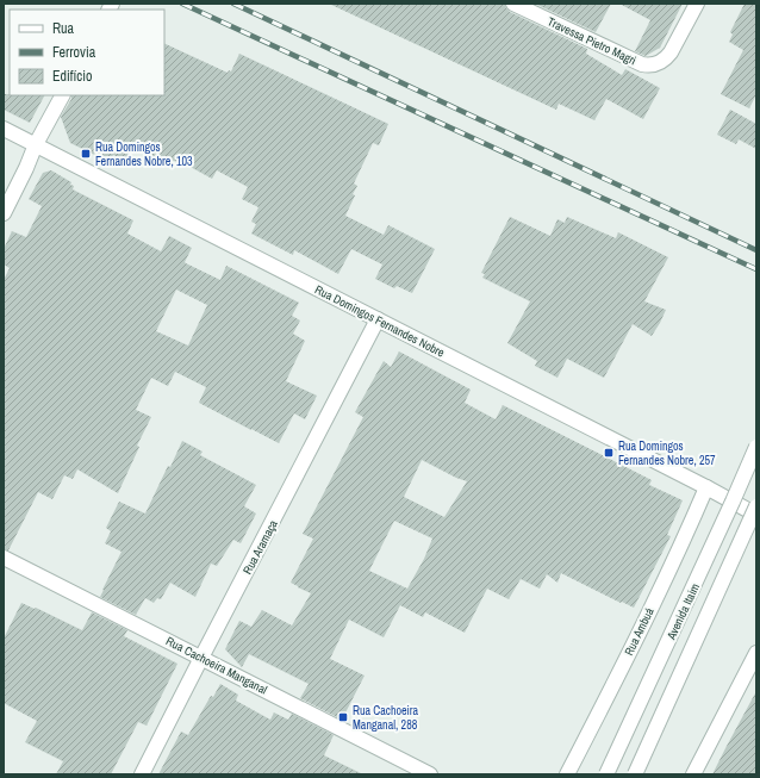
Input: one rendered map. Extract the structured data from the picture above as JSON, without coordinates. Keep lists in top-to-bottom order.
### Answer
{
  "streets": {
    "street": [
      "Travessa Pietro Magri",
      "Rua Domingos Fernandes Nobre",
      "Rua Aramaça",
      "Avenida Itaim",
      "Rua Ambuá",
      "Rua Cachoeira Manganal"
    ]
  },
  "crossings": [
    ["Rua Domingos Fernandes Nobre", "Rua Aramaça"],
    ["Rua Domingos Fernandes Nobre", "Rua Ambuá"],
    ["Rua Aramaça", "Rua Cachoeira Manganal"]
  ],
  "places": {
    "transit": ["Rua Domingos Fernandes Nobre, 103", "Rua Domingos Fernandes Nobre, 257", "Rua Cachoeira Manganal, 288"]
  },
  "legend": ["Rua", "Ferrovia", "Edifício"]
}
